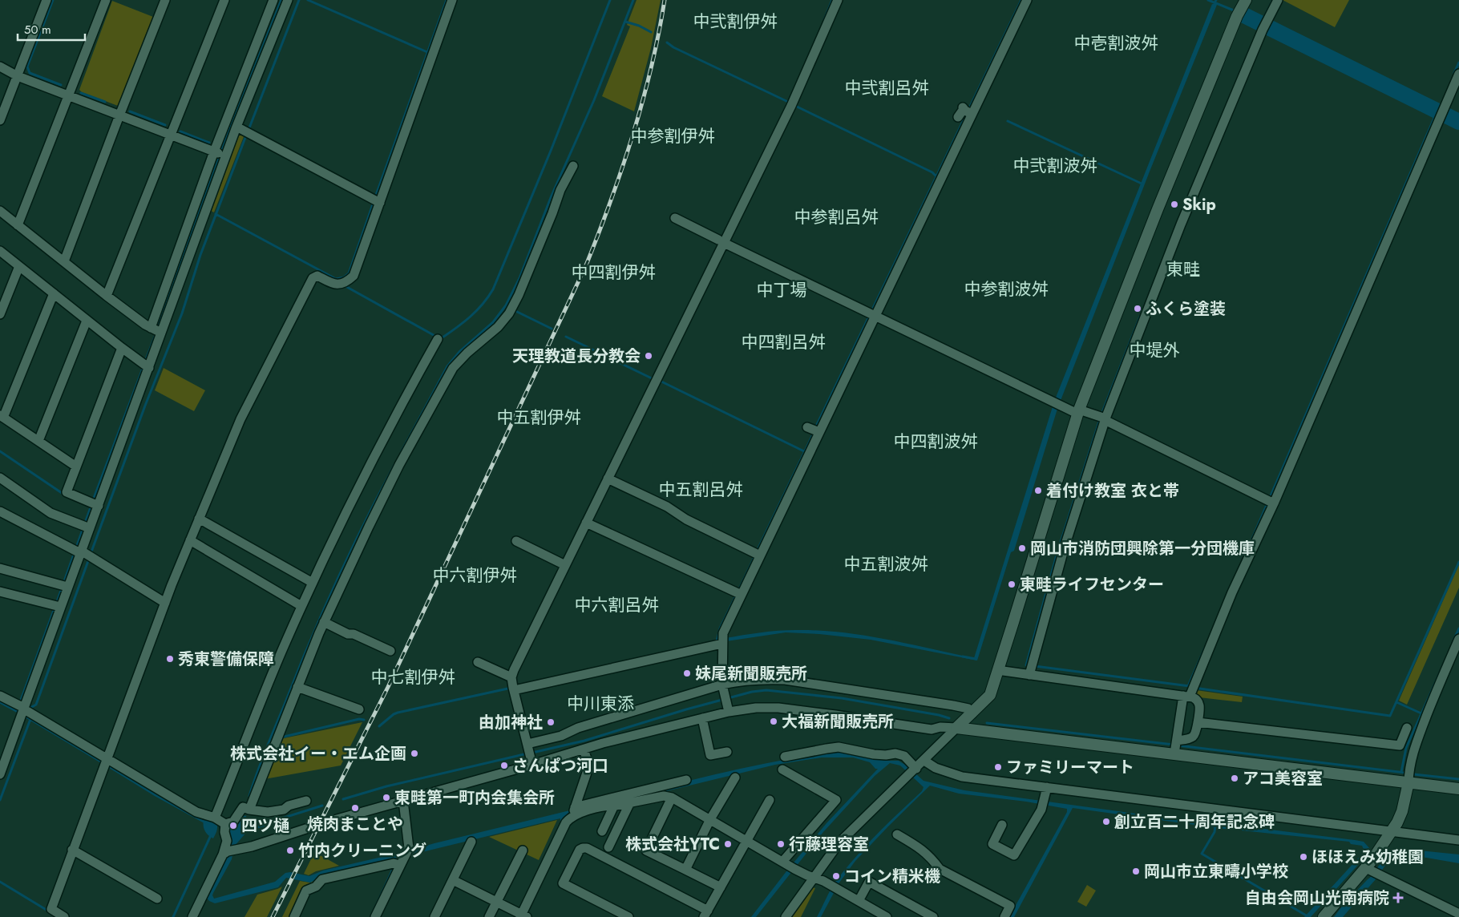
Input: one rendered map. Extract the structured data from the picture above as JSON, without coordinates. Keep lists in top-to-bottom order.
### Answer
{
  "districts": [
    "中弐割伊舛",
    "中壱割波舛",
    "中弐割呂舛",
    "中参割伊舛",
    "中弐割波舛",
    "中参割呂舛",
    "東畦",
    "中四割伊舛",
    "中参割波舛",
    "中丁場",
    "中四割呂舛",
    "中堤外",
    "中五割伊舛",
    "中四割波舛",
    "中五割呂舛",
    "中五割波舛",
    "中六割伊舛",
    "中六割呂舛",
    "中七割伊舛",
    "中川東添"
  ],
  "places": {
    "other": [
      "Skip",
      "ふくら塗装",
      "天理教道長分教会",
      "着付け教室 衣と帯",
      "岡山市消防団興除第一分団機庫",
      "東畦ライフセンター",
      "秀東警備保障",
      "妹尾新聞販売所",
      "大福新聞販売所",
      "由加神社",
      "株式会社イー・エム企画",
      "さんぱつ河口",
      "ファミリーマート",
      "アコ美容室",
      "東畦第一町内会集会所",
      "焼肉まことや",
      "創立百二十周年記念碑",
      "四ツ樋",
      "株式会社YTC",
      "行藤理容室",
      "竹内クリーニング",
      "ほほえみ幼稚園",
      "岡山市立東疇小学校",
      "コイン精米機"
    ],
    "health": ["自由会岡山光南病院"]
  },
  "scale_bar": "50 m"
}
